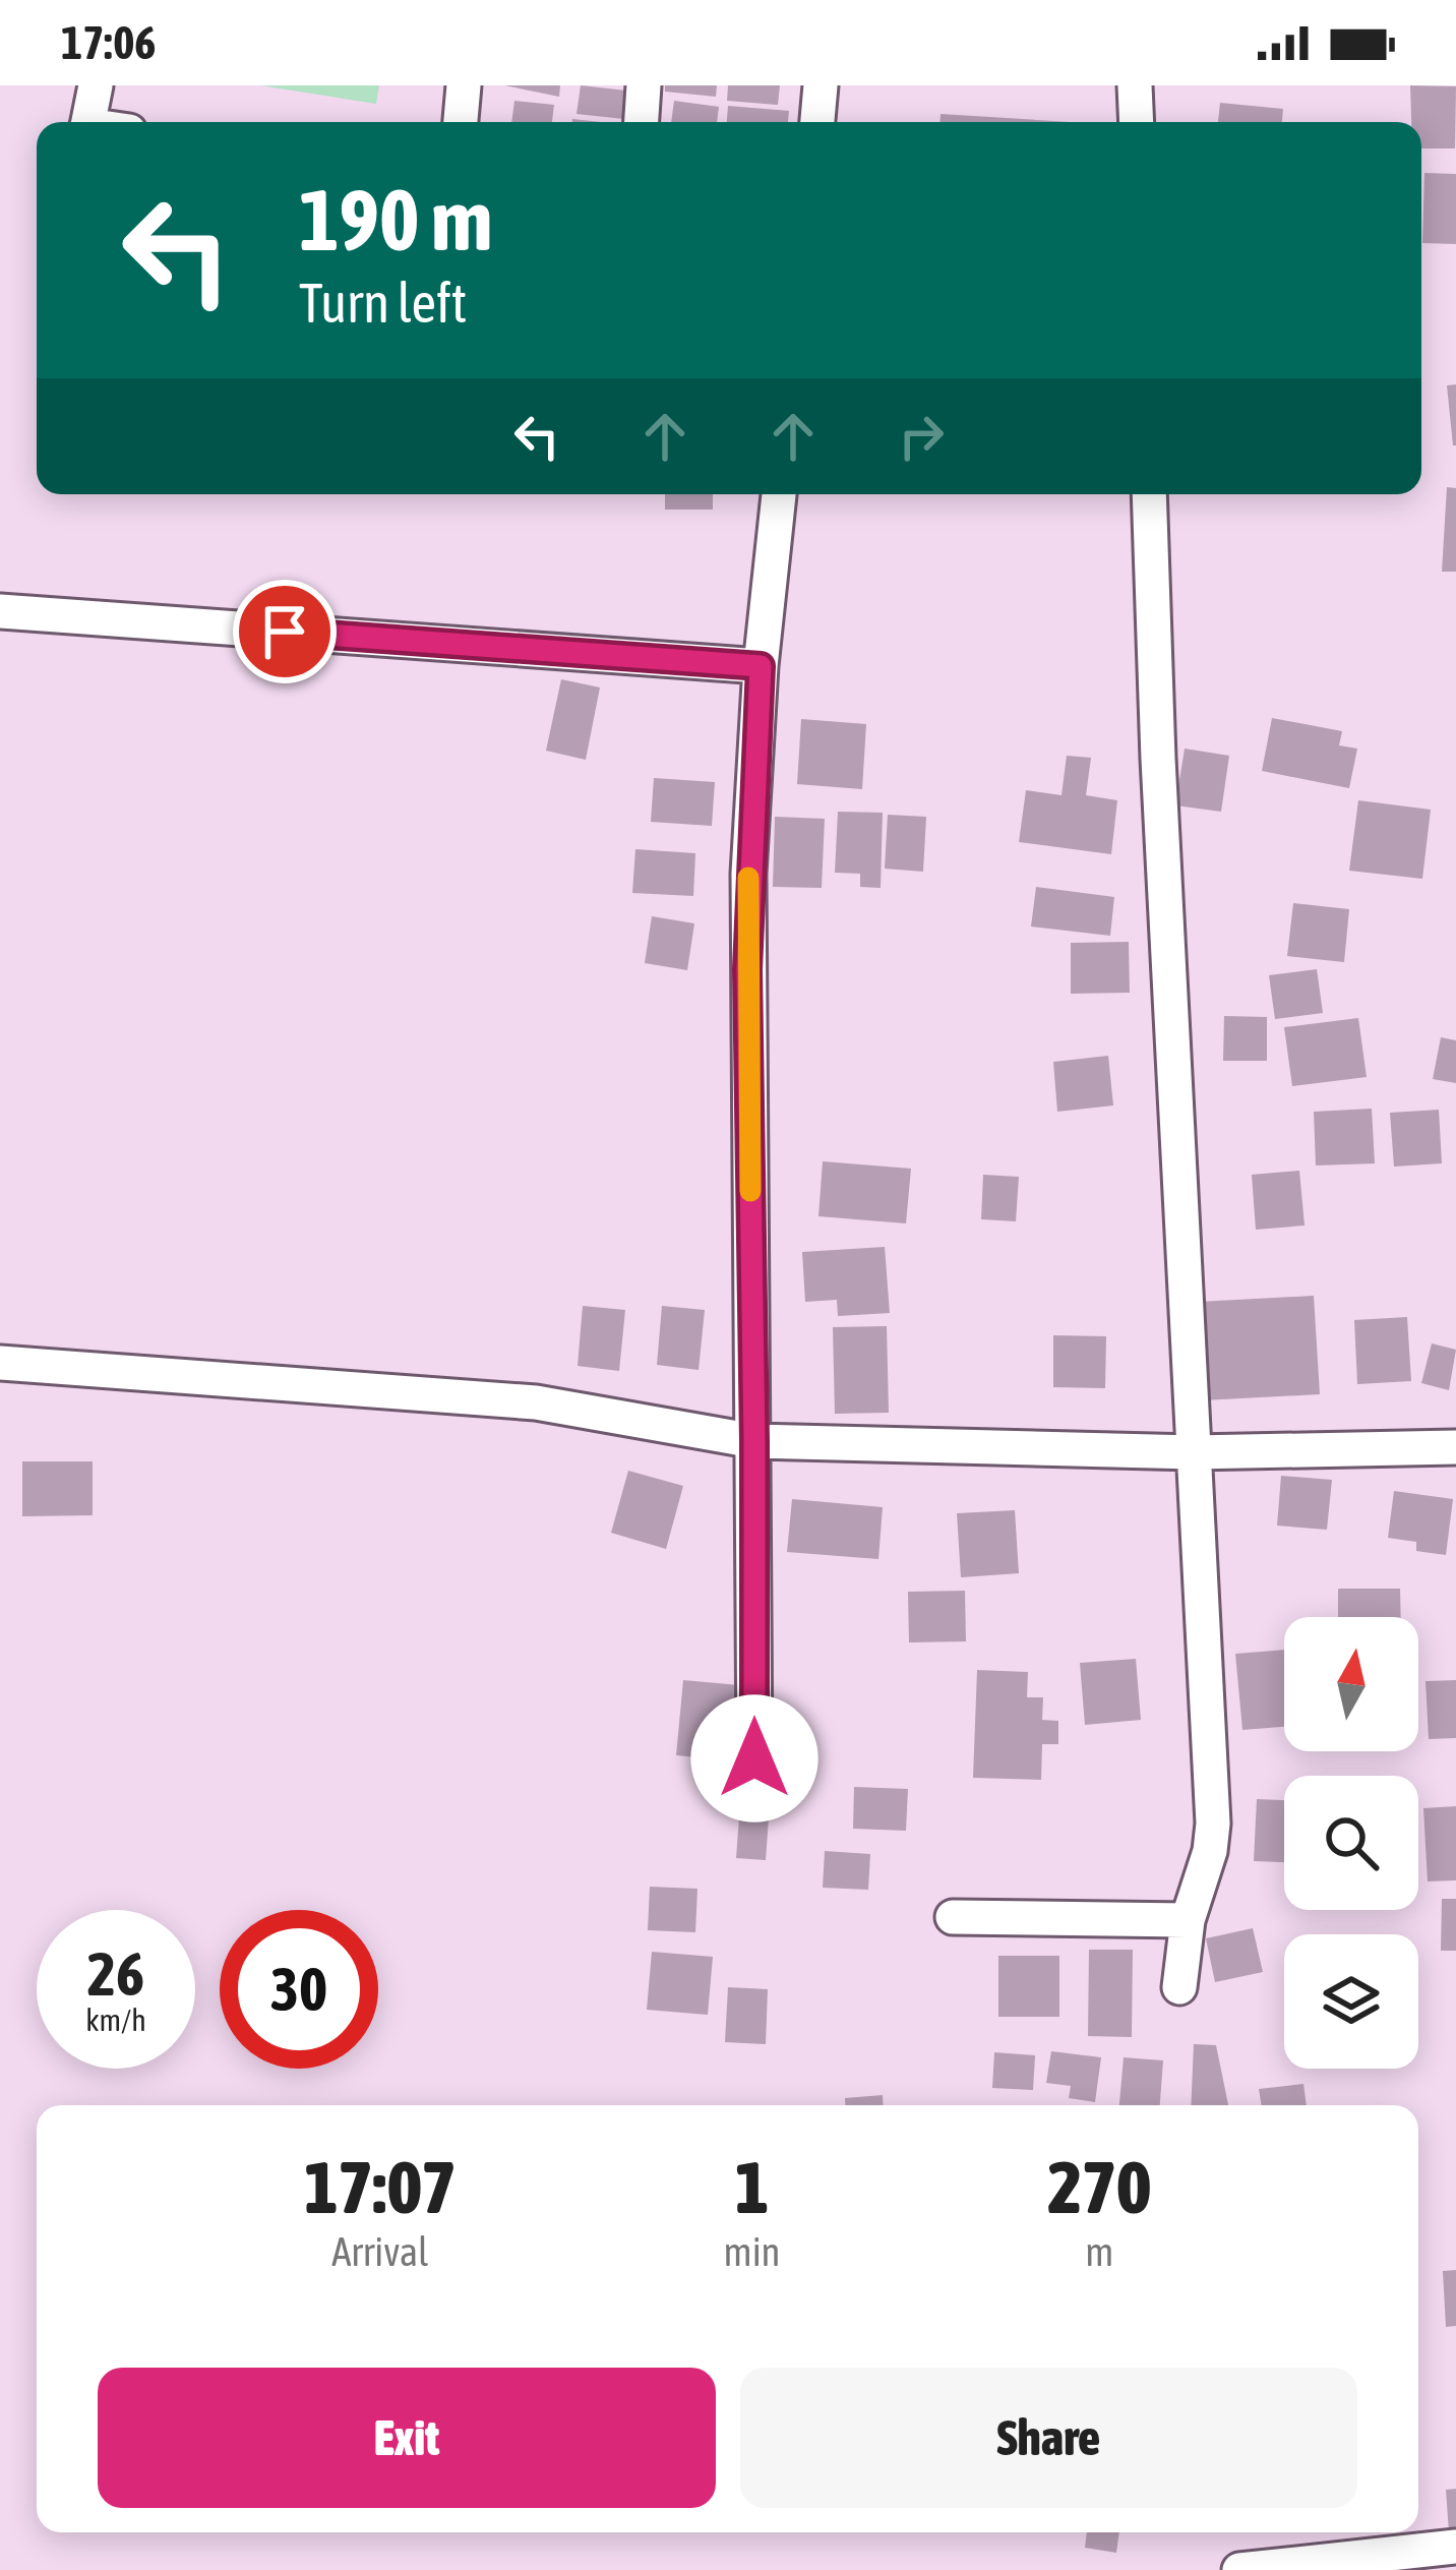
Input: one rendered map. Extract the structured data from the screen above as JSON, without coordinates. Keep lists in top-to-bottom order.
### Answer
{
  "north": "top",
  "page": {
    "status": "17:06",
    "turn": ["190 m", "Turn left"],
    "speed": "26 km/h",
    "limit": "30",
    "eta": [
      "17:07",
      "Arrival",
      "1",
      "min",
      "270",
      "m"
    ],
    "buttons": ["Exit", "Share"]
  }
}
